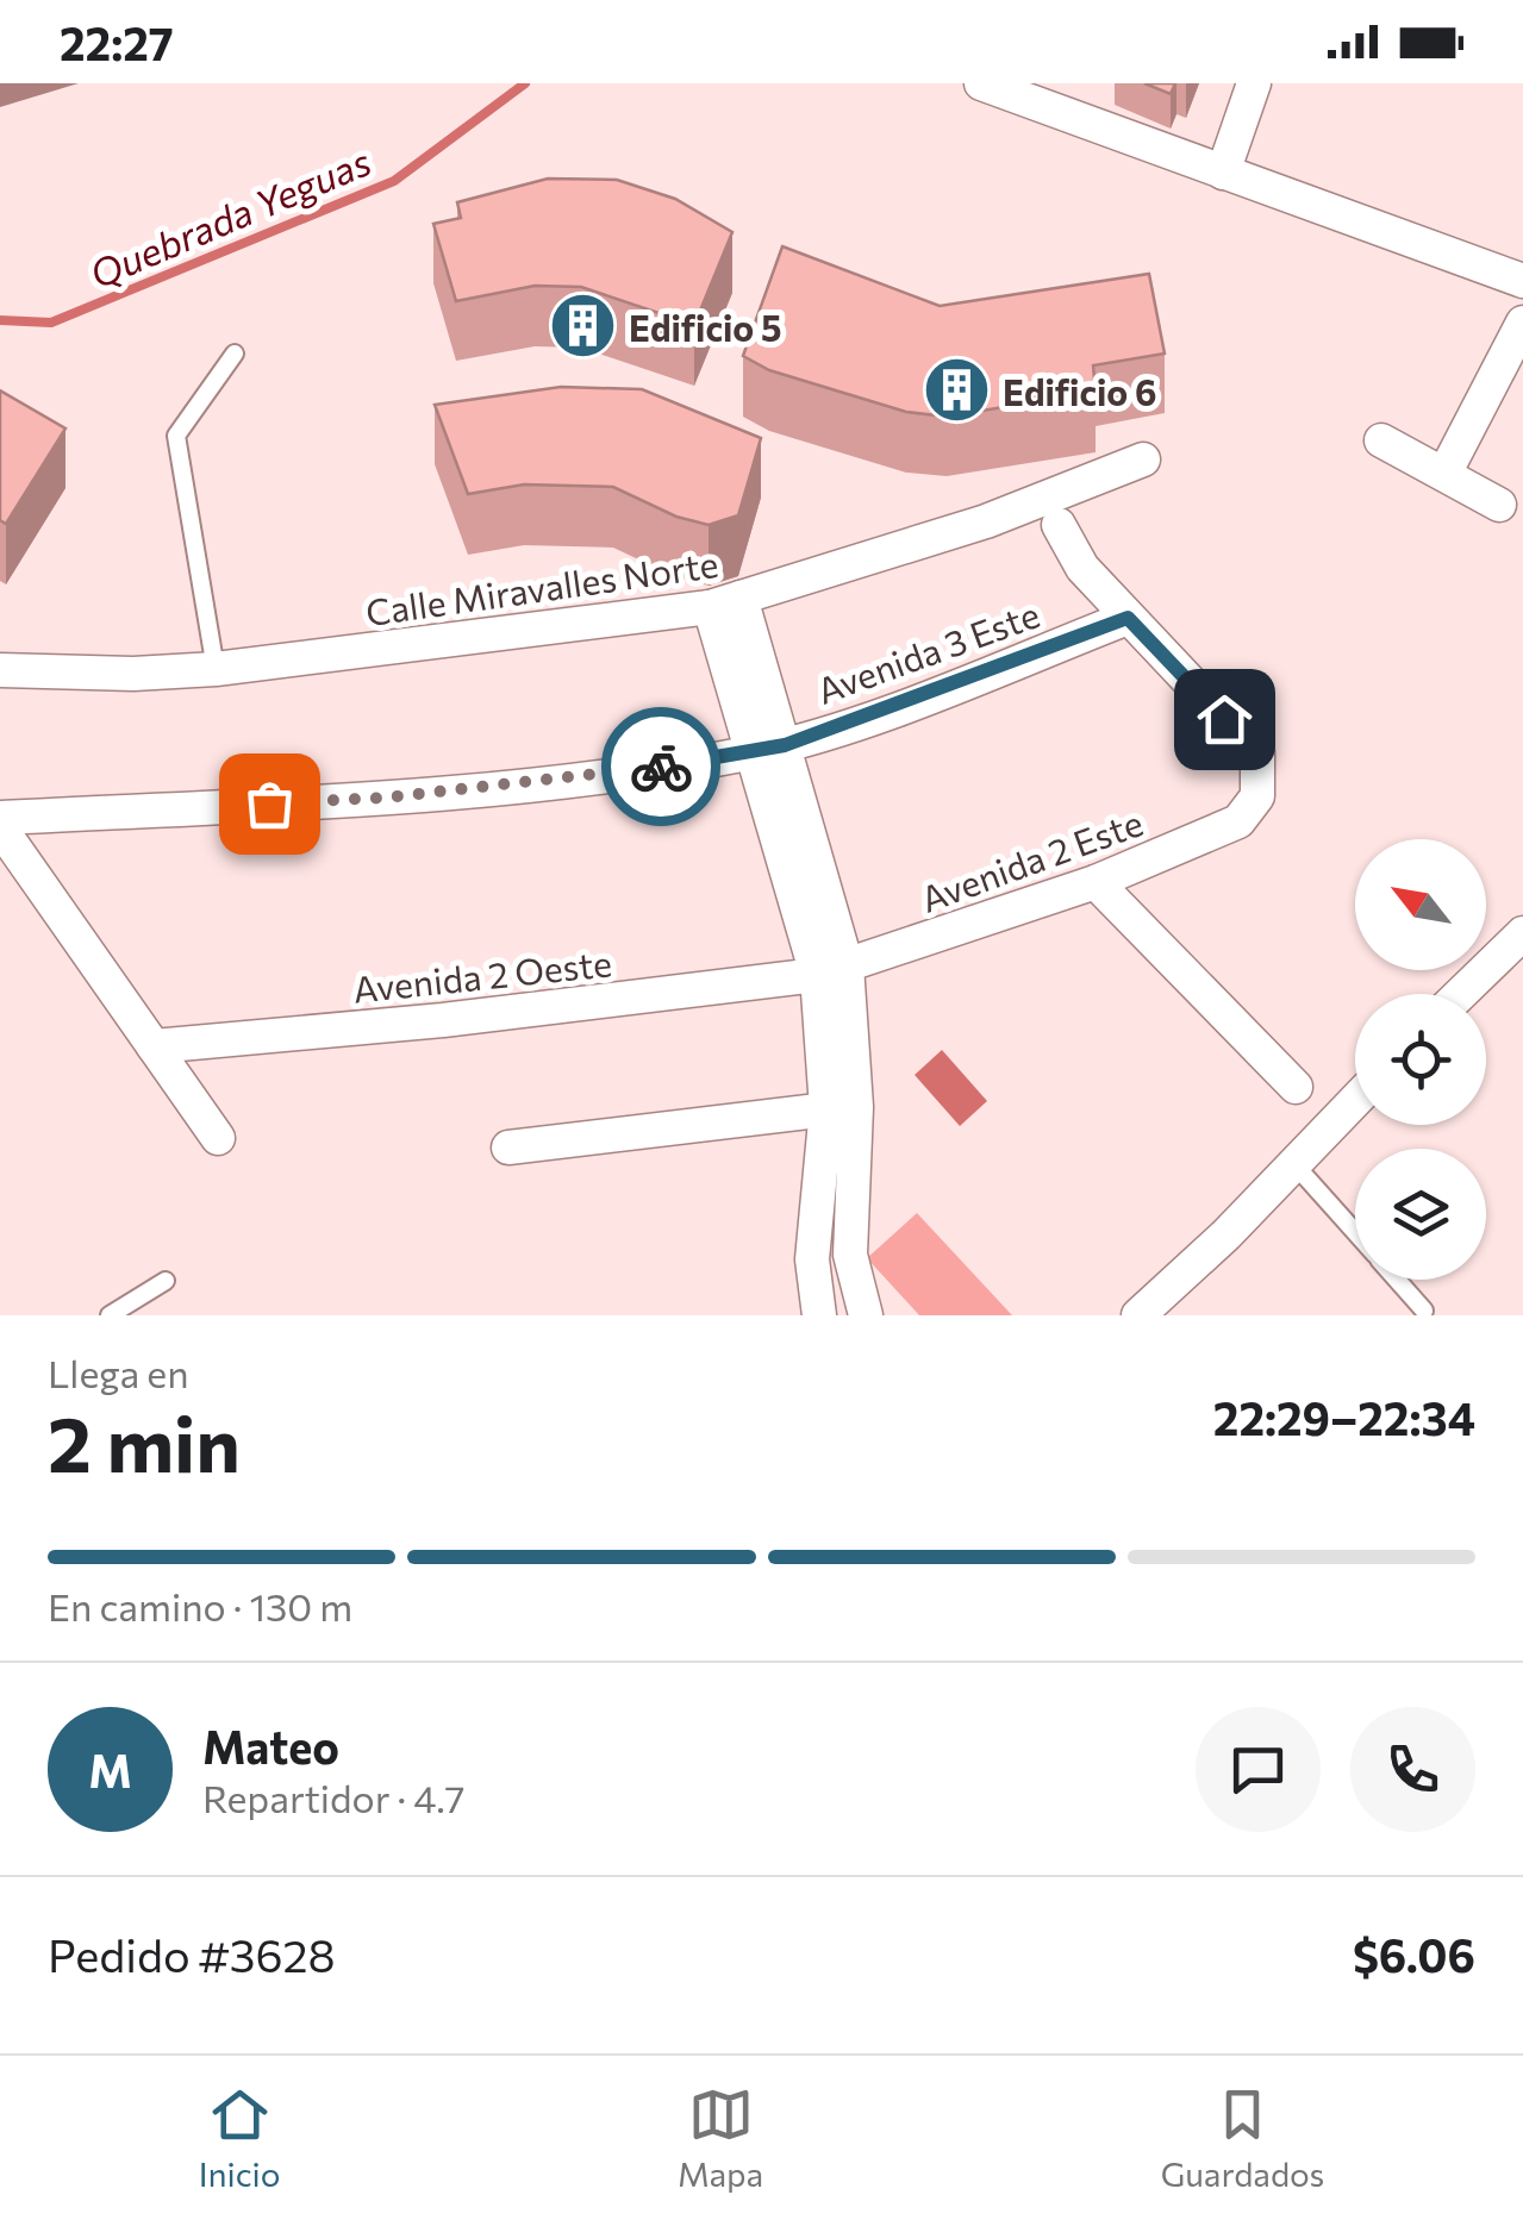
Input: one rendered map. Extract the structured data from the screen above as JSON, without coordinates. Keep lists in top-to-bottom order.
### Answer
{
  "streets": {
    "street": [
      "Calle Miravalles Norte",
      "Avenida 3 Este",
      "Avenida 2 Este",
      "Avenida 2 Oeste"
    ]
  },
  "crossings": [
    ["Avenida 3 Este", "Avenida 2 Este"],
    ["Avenida 2 Este", "Avenida 2 Oeste"]
  ],
  "water": ["Quebrada Yeguas"],
  "places": {
    "building": ["Edificio 5", "Edificio 6"]
  },
  "north": "top left",
  "page": {
    "status": "22:27",
    "heading": ["2 min", "Llega en", "22:29–22:34"],
    "panel": [
      "Mateo",
      "Repartidor · 4.7",
      "Pedido #3628",
      "$6.06"
    ],
    "bar": "En camino · 130 m",
    "round": "M",
    "tabs": ["Inicio", "Mapa", "Guardados"]
  }
}
